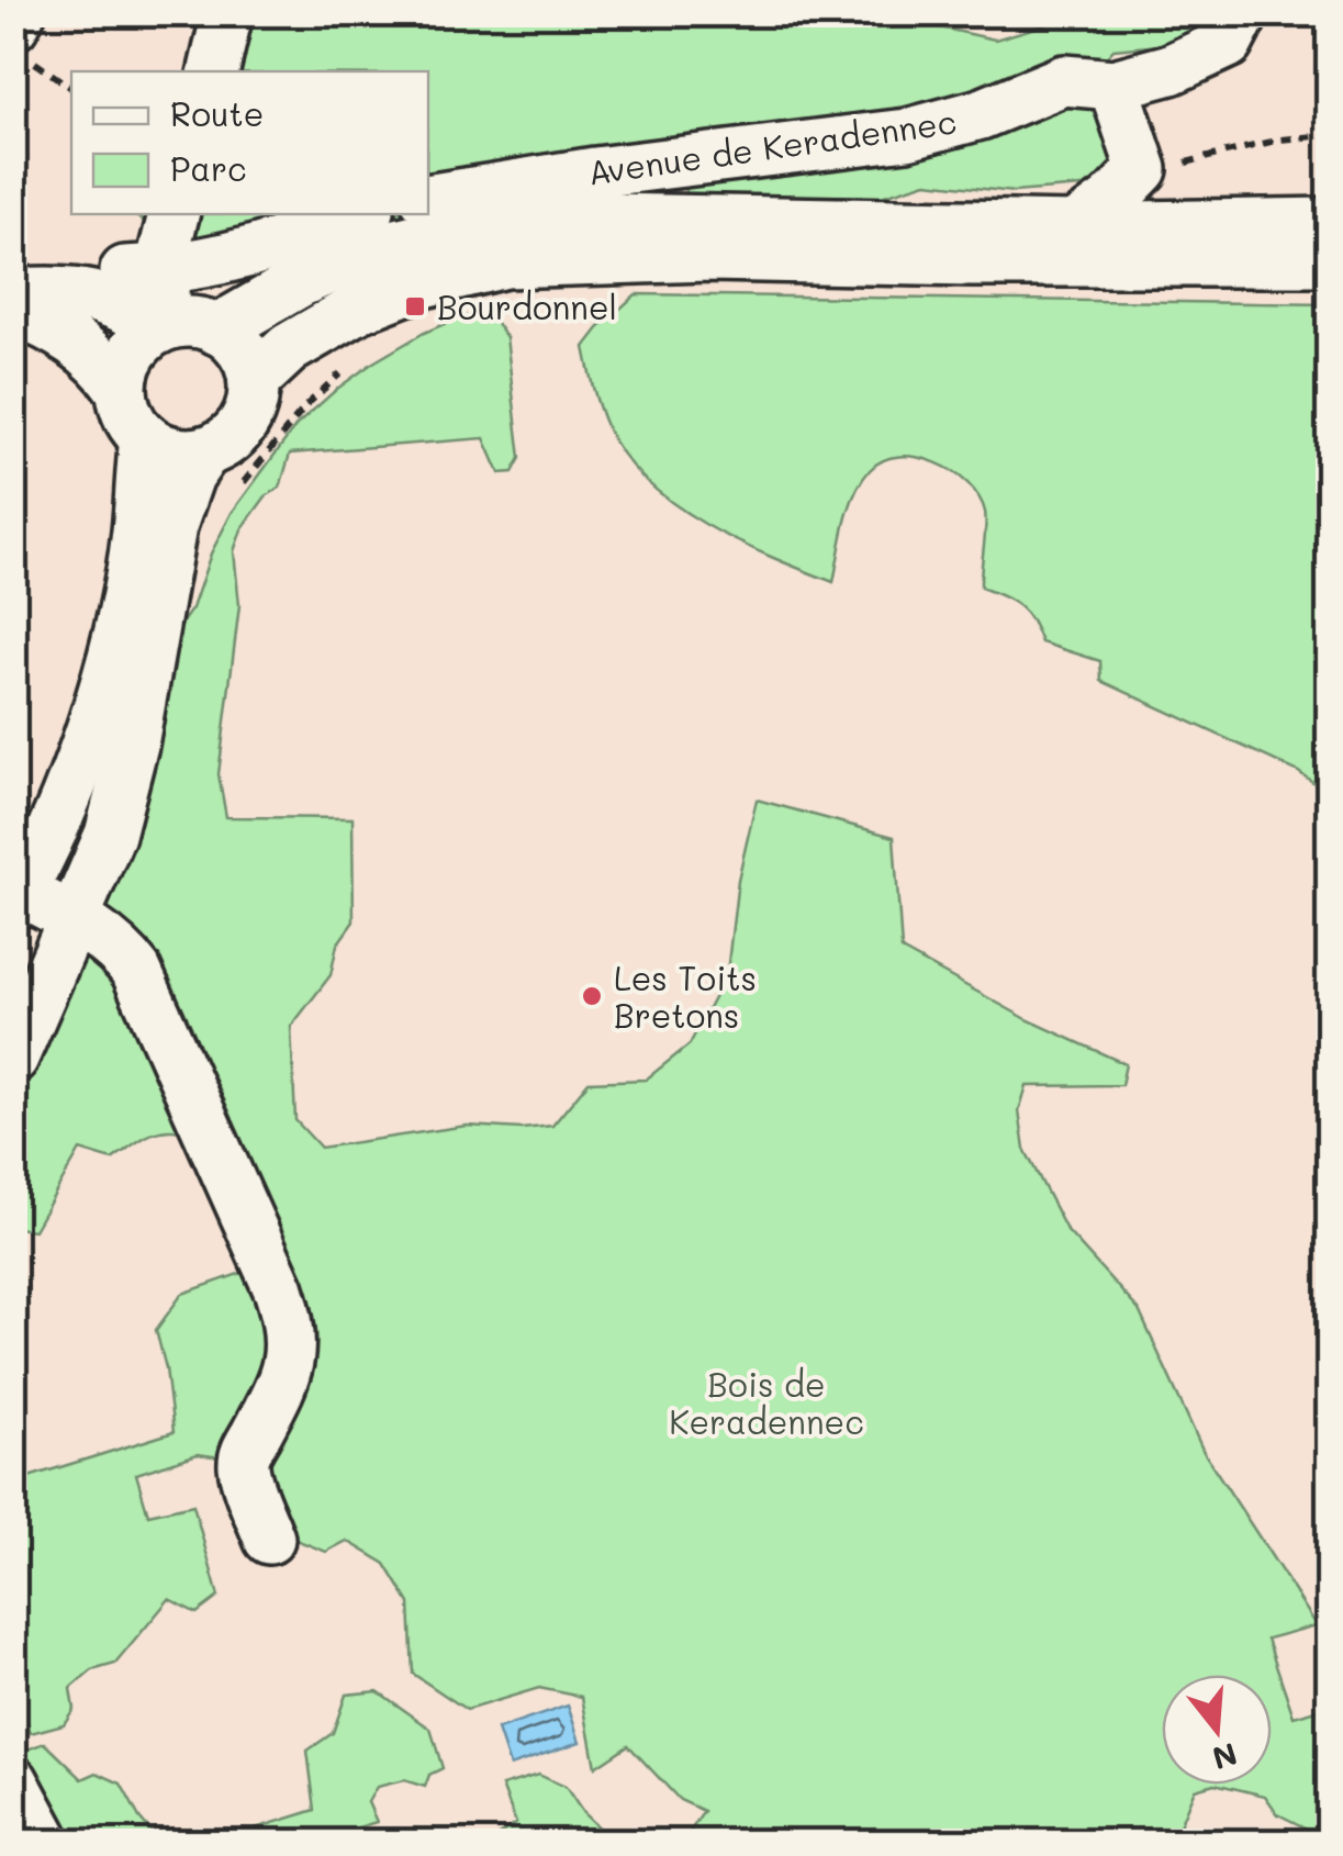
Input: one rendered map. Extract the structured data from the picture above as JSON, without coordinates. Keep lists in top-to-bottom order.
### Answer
{
  "streets": {
    "street": ["Avenue de Keradennec"]
  },
  "parks": ["Bois de Keradennec"],
  "places": {
    "transit": ["Bourdonnel"],
    "other": ["Les Toits Bretons"]
  },
  "legend": ["Route", "Parc"],
  "north": "bottom"
}
